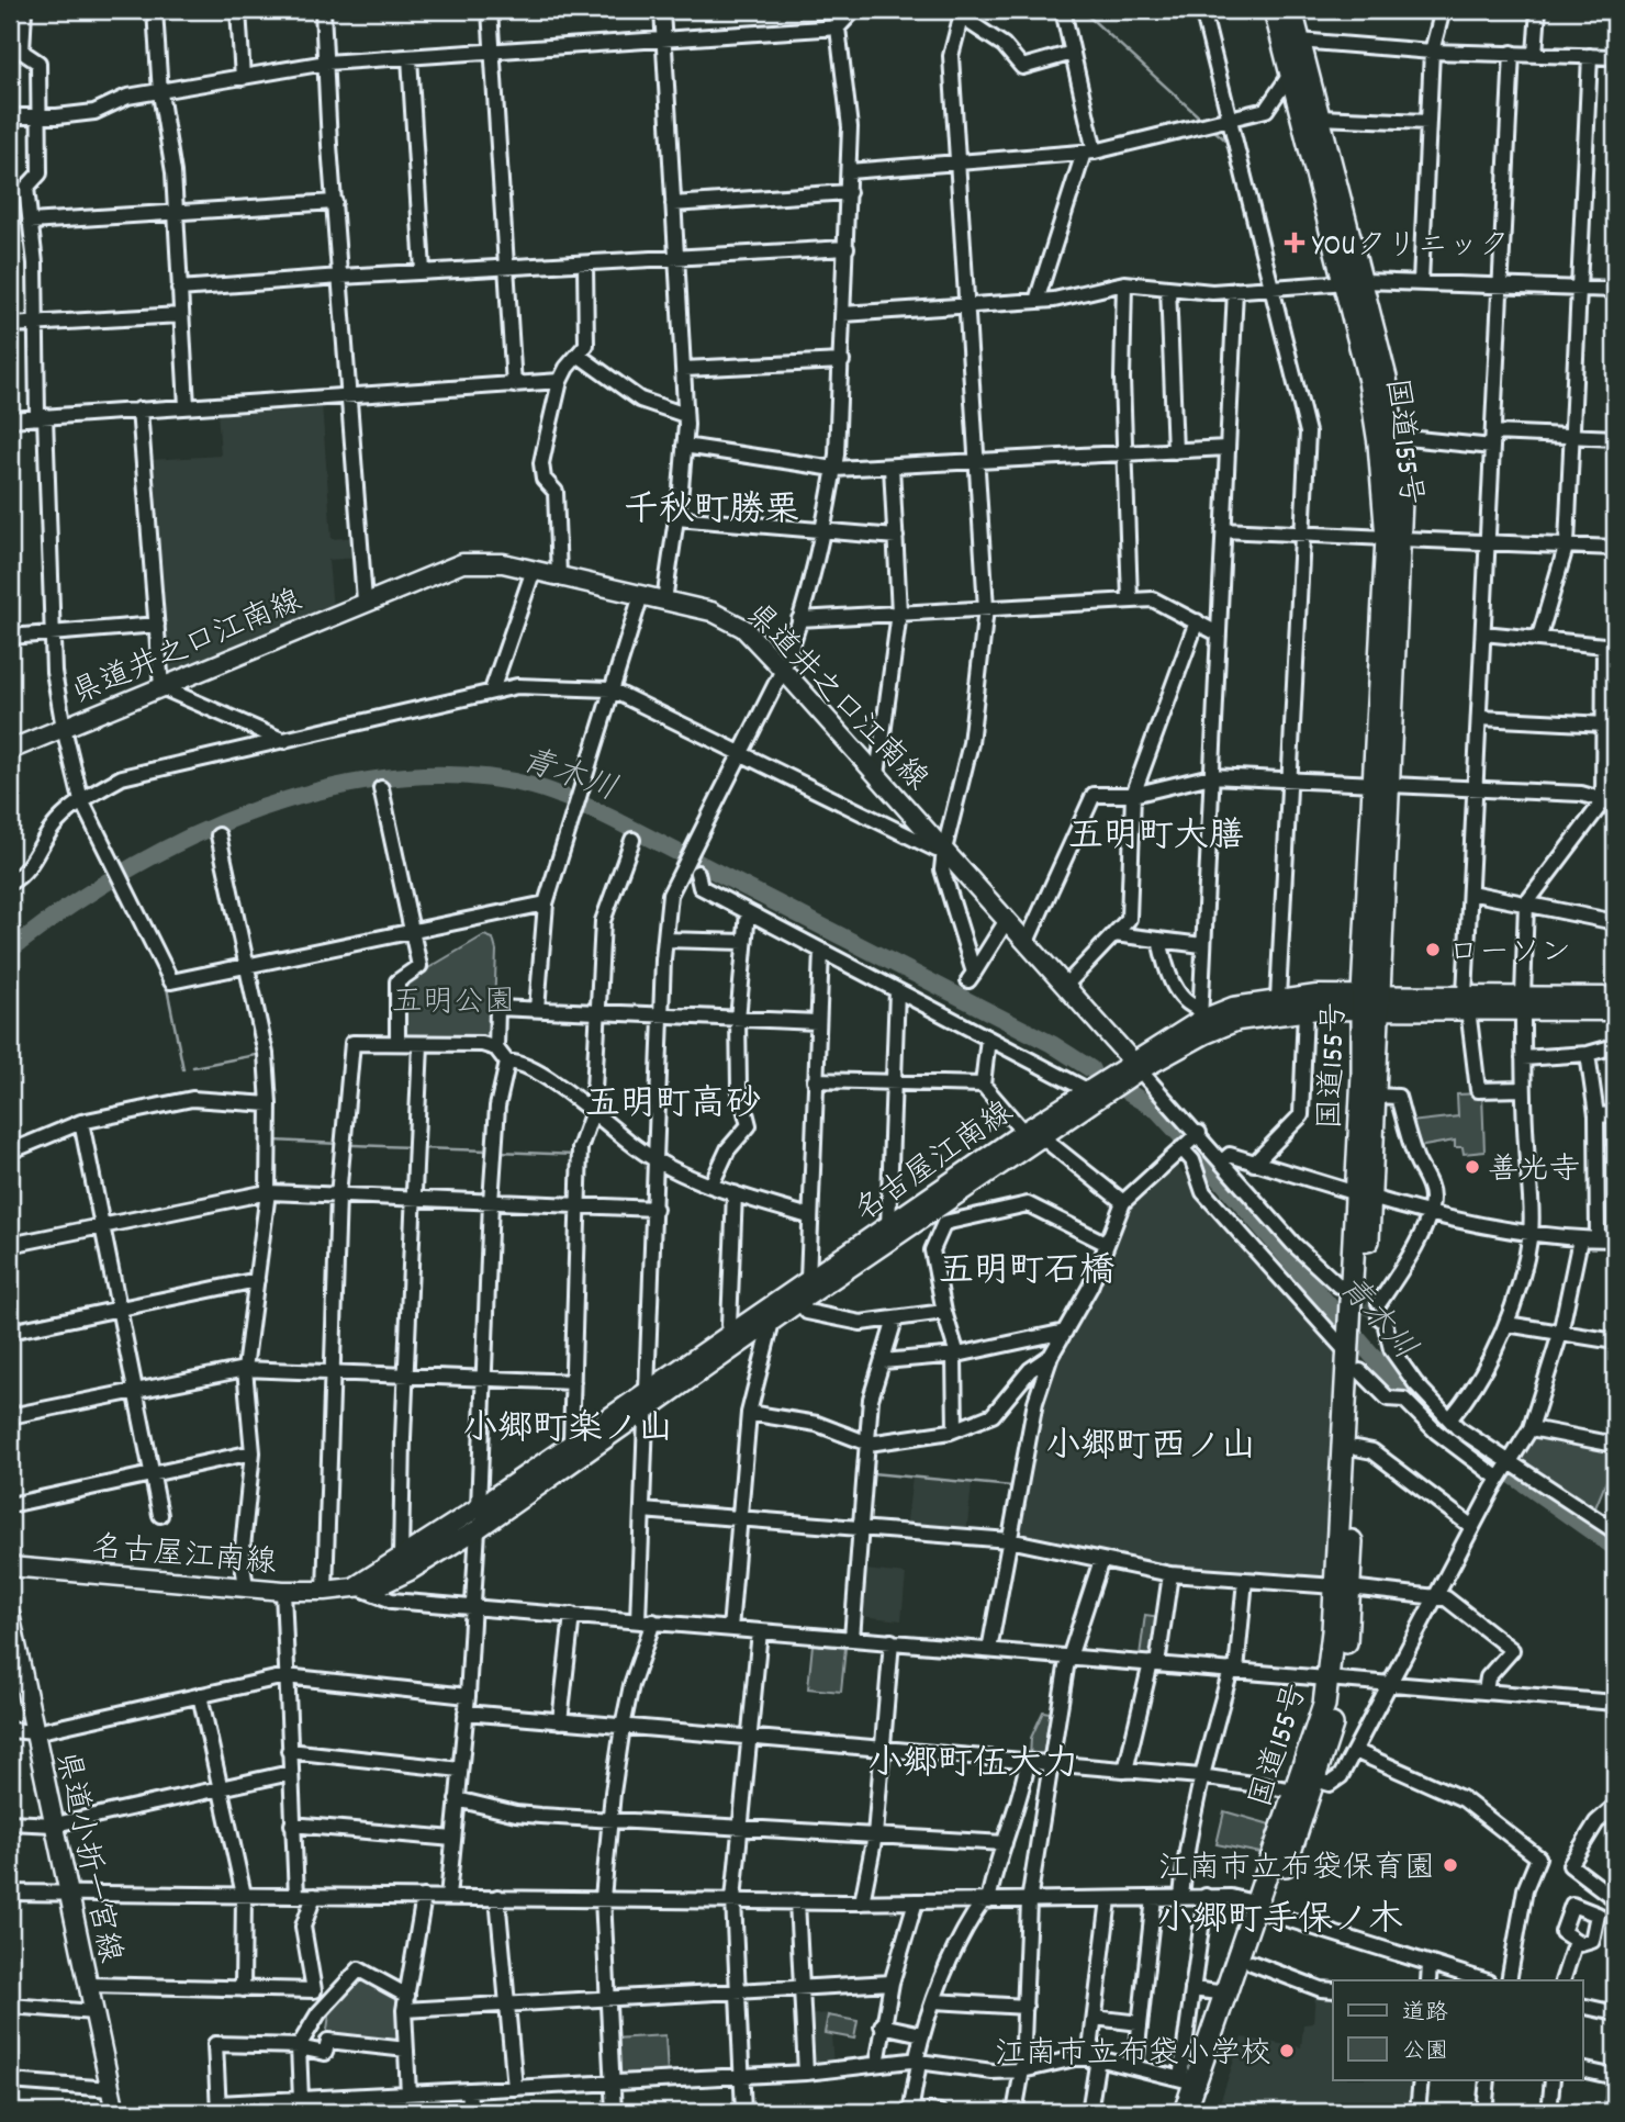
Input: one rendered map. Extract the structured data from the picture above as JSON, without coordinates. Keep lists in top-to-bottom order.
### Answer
{
  "streets": {
    "highway": ["国道155号"],
    "main road": ["県道井之口江南線", "名古屋江南線", "県道小折一宮線"]
  },
  "crossings": [
    ["国道155号", "名古屋江南線"],
    ["県道井之口江南線", "名古屋江南線"]
  ],
  "districts": [
    "千秋町勝栗",
    "五明町大膳",
    "五明町高砂",
    "五明町石橋",
    "小郷町楽ノ山",
    "小郷町西ノ山",
    "小郷町伍大力",
    "小郷町手保ノ木"
  ],
  "water": ["青木川"],
  "parks": ["五明公園"],
  "places": {
    "health": ["YOUクリニック"],
    "other": [
      "ローソン",
      "善光寺",
      "江南市立布袋保育園",
      "江南市立布袋小学校"
    ]
  },
  "legend": ["道路", "公園"]
}
